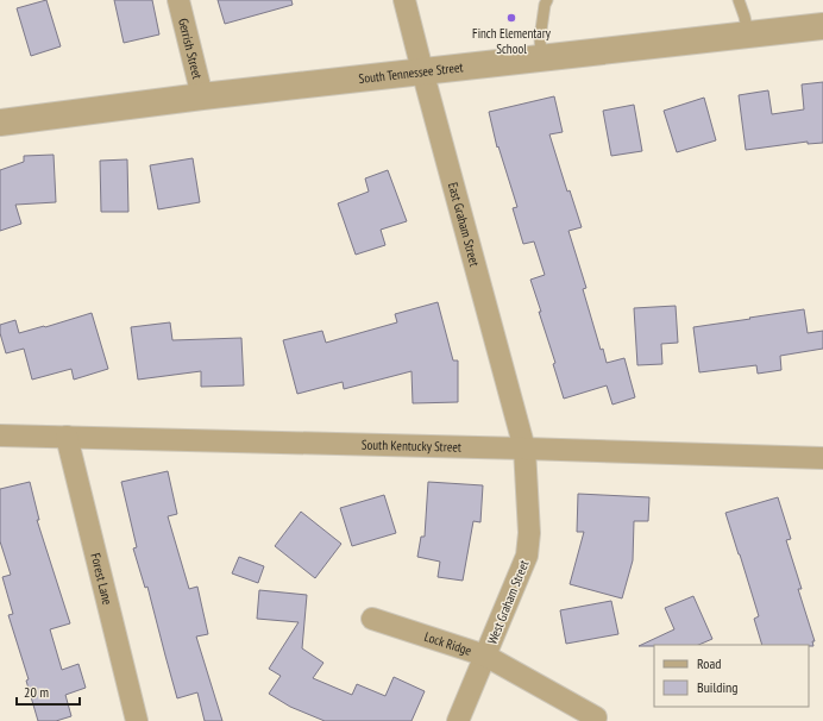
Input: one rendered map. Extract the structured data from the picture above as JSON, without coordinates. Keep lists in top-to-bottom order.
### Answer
{
  "streets": {
    "street": [
      "Gerrish Street",
      "South Tennessee Street",
      "East Graham Street",
      "South Kentucky Street",
      "Forest Lane",
      "West Graham Street",
      "Lock Ridge"
    ]
  },
  "crossings": [
    ["Gerrish Street", "South Tennessee Street"],
    ["South Tennessee Street", "East Graham Street"],
    ["East Graham Street", "South Kentucky Street"],
    ["East Graham Street", "West Graham Street"],
    ["South Kentucky Street", "Forest Lane"],
    ["South Kentucky Street", "West Graham Street"],
    ["West Graham Street", "Lock Ridge"]
  ],
  "places": ["Finch Elementary School"],
  "legend": ["Road", "Building"],
  "scale_bar": "20 m"
}
